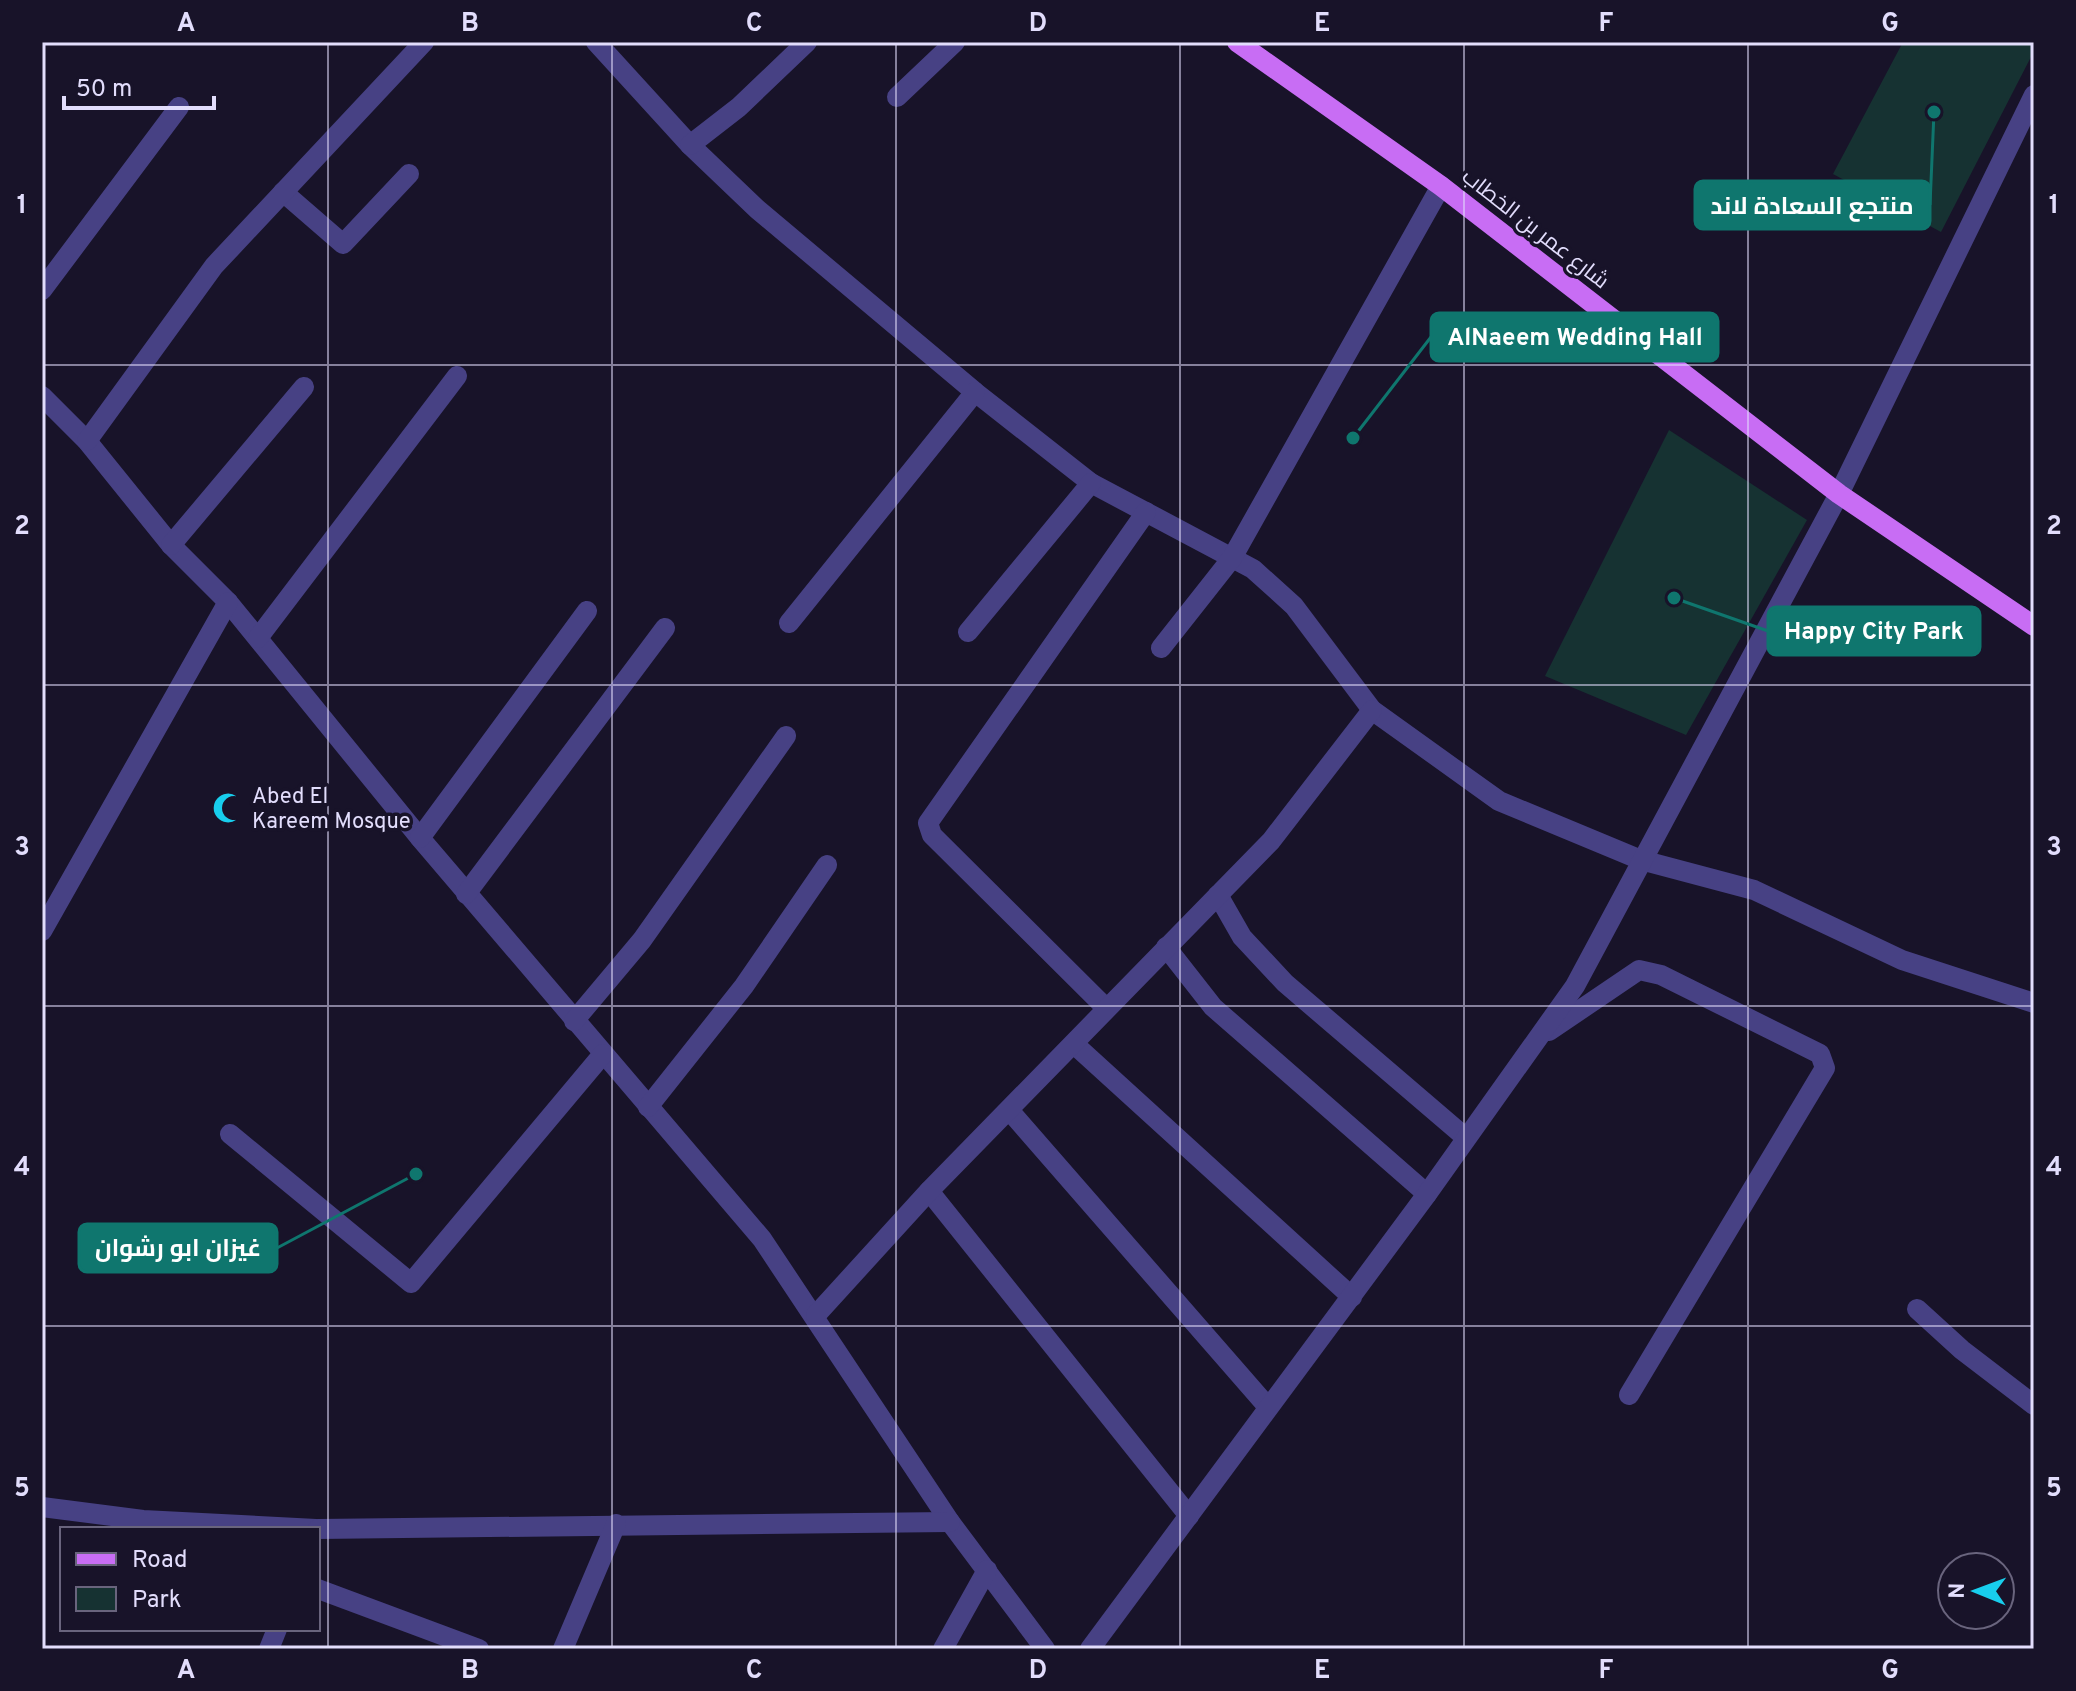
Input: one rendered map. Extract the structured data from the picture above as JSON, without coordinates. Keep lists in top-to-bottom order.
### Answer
{
  "streets": {
    "main road": ["شارع عمر بن الخطاب"]
  },
  "places": {
    "other": [
      "منتجع السعادة لاند",
      "AlNaeem Wedding Hall",
      "Happy City Park",
      "غيزان ابو رشوان"
    ],
    "mosque": ["Abed El Kareem Mosque"]
  },
  "legend": ["Road", "Park"],
  "scale_bar": "50 m",
  "north": "left",
  "grid": {
    "columns": [
      "A",
      "B",
      "C",
      "D",
      "E",
      "F",
      "G"
    ],
    "rows": [
      "1",
      "2",
      "3",
      "4",
      "5"
    ]
  }
}
